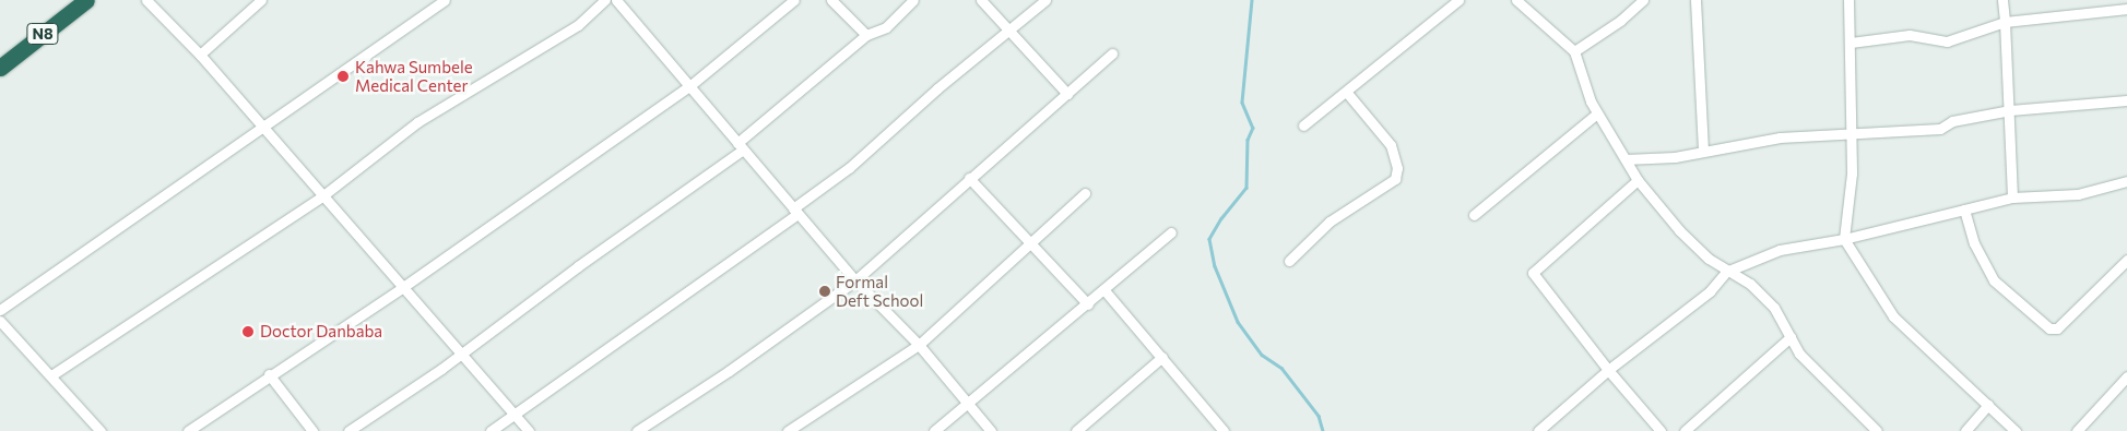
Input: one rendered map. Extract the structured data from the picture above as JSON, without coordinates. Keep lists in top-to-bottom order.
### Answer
{
  "streets": {
    "highway": ["N8"]
  },
  "places": ["Kahwa Sumbele Medical Center", "Formal Deft School", "Doctor Danbaba"]
}
